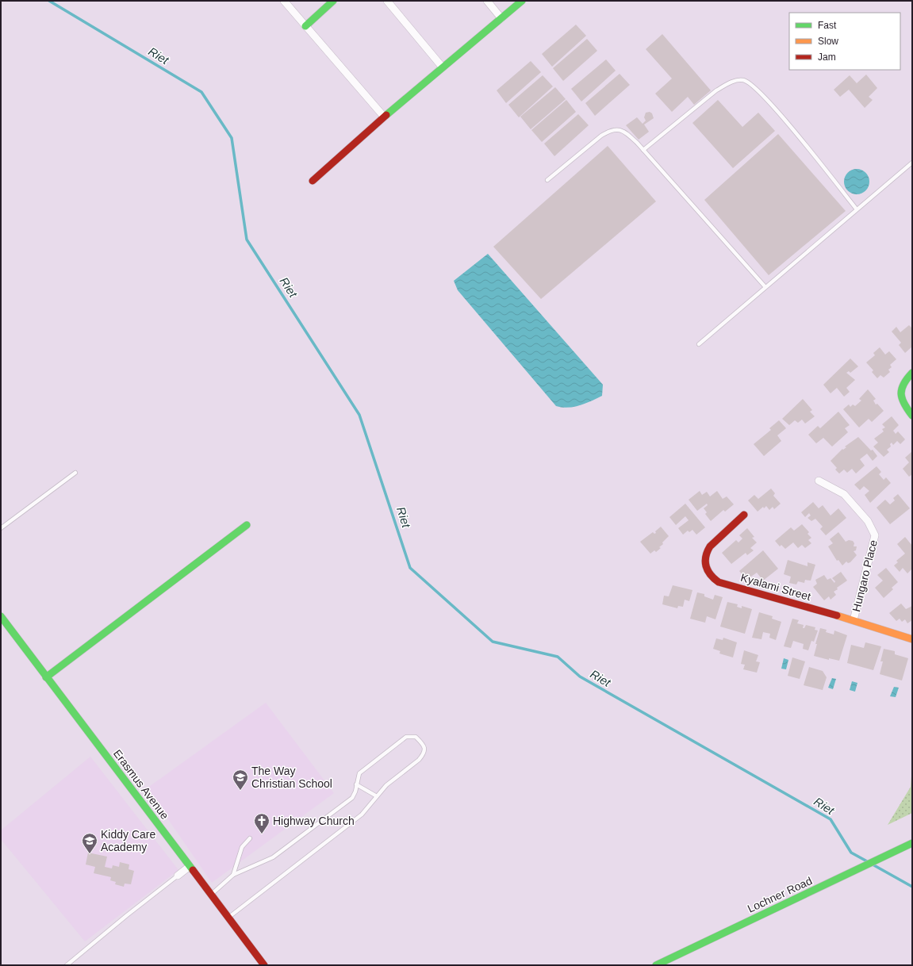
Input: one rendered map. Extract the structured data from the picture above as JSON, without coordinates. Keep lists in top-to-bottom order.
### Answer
{
  "streets": {
    "street": [
      "Hungaro Place",
      "Kyalami Street",
      "Erasmus Avenue",
      "Lochner Road"
    ]
  },
  "crossings": [
    ["Hungaro Place", "Kyalami Street"]
  ],
  "water": ["Riet"],
  "places": {
    "school or university": ["The Way Christian School", "Kiddy Care Academy"],
    "church": ["Highway Church"]
  },
  "legend": ["Fast", "Slow", "Jam"]
}
